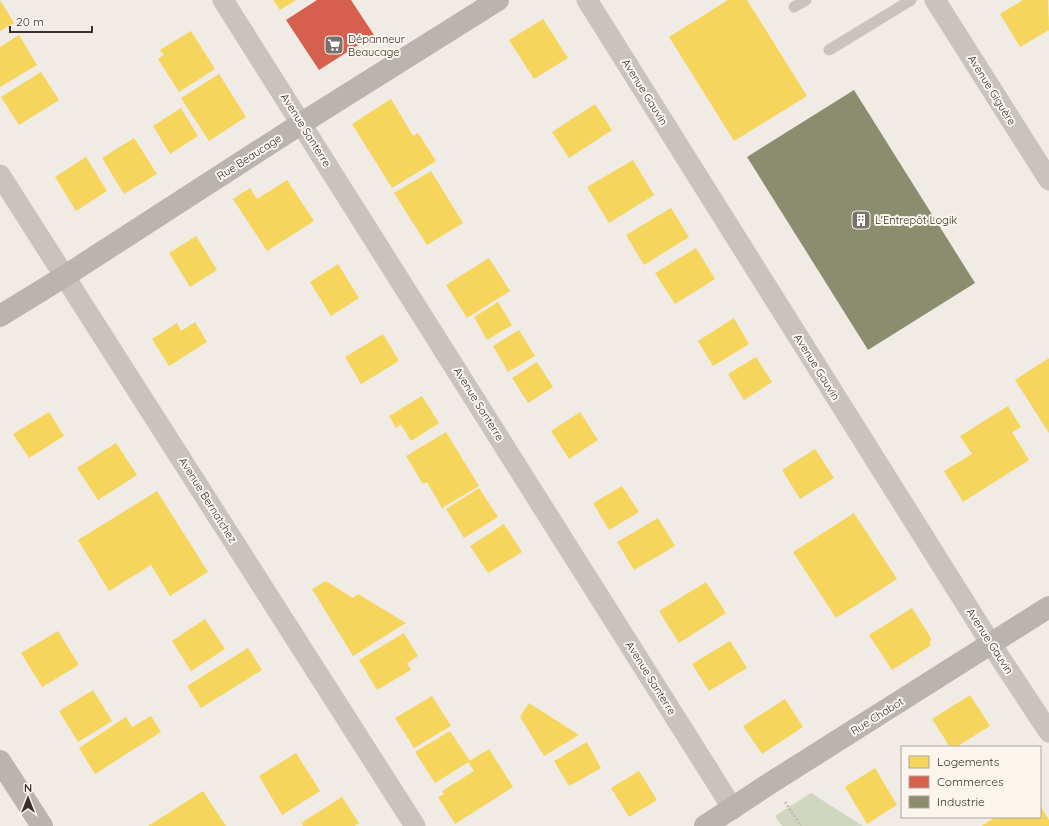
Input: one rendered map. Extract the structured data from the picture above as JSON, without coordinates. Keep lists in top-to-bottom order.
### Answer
{
  "streets": {
    "street": [
      "Avenue Giguère",
      "Avenue Gauvin",
      "Avenue Santerre",
      "Rue Beaucage",
      "Avenue Bernatchez",
      "Rue Chabot"
    ]
  },
  "crossings": [
    ["Avenue Gauvin", "Rue Chabot"],
    ["Avenue Santerre", "Rue Beaucage"],
    ["Avenue Santerre", "Rue Chabot"],
    ["Rue Beaucage", "Avenue Bernatchez"]
  ],
  "places": {
    "supermarket": ["Dépanneur Beaucage"],
    "building": ["L'Entrepôt Logik"]
  },
  "legend": ["Logements", "Commerces", "Industrie"],
  "scale_bar": "20 m",
  "north": "top"
}
